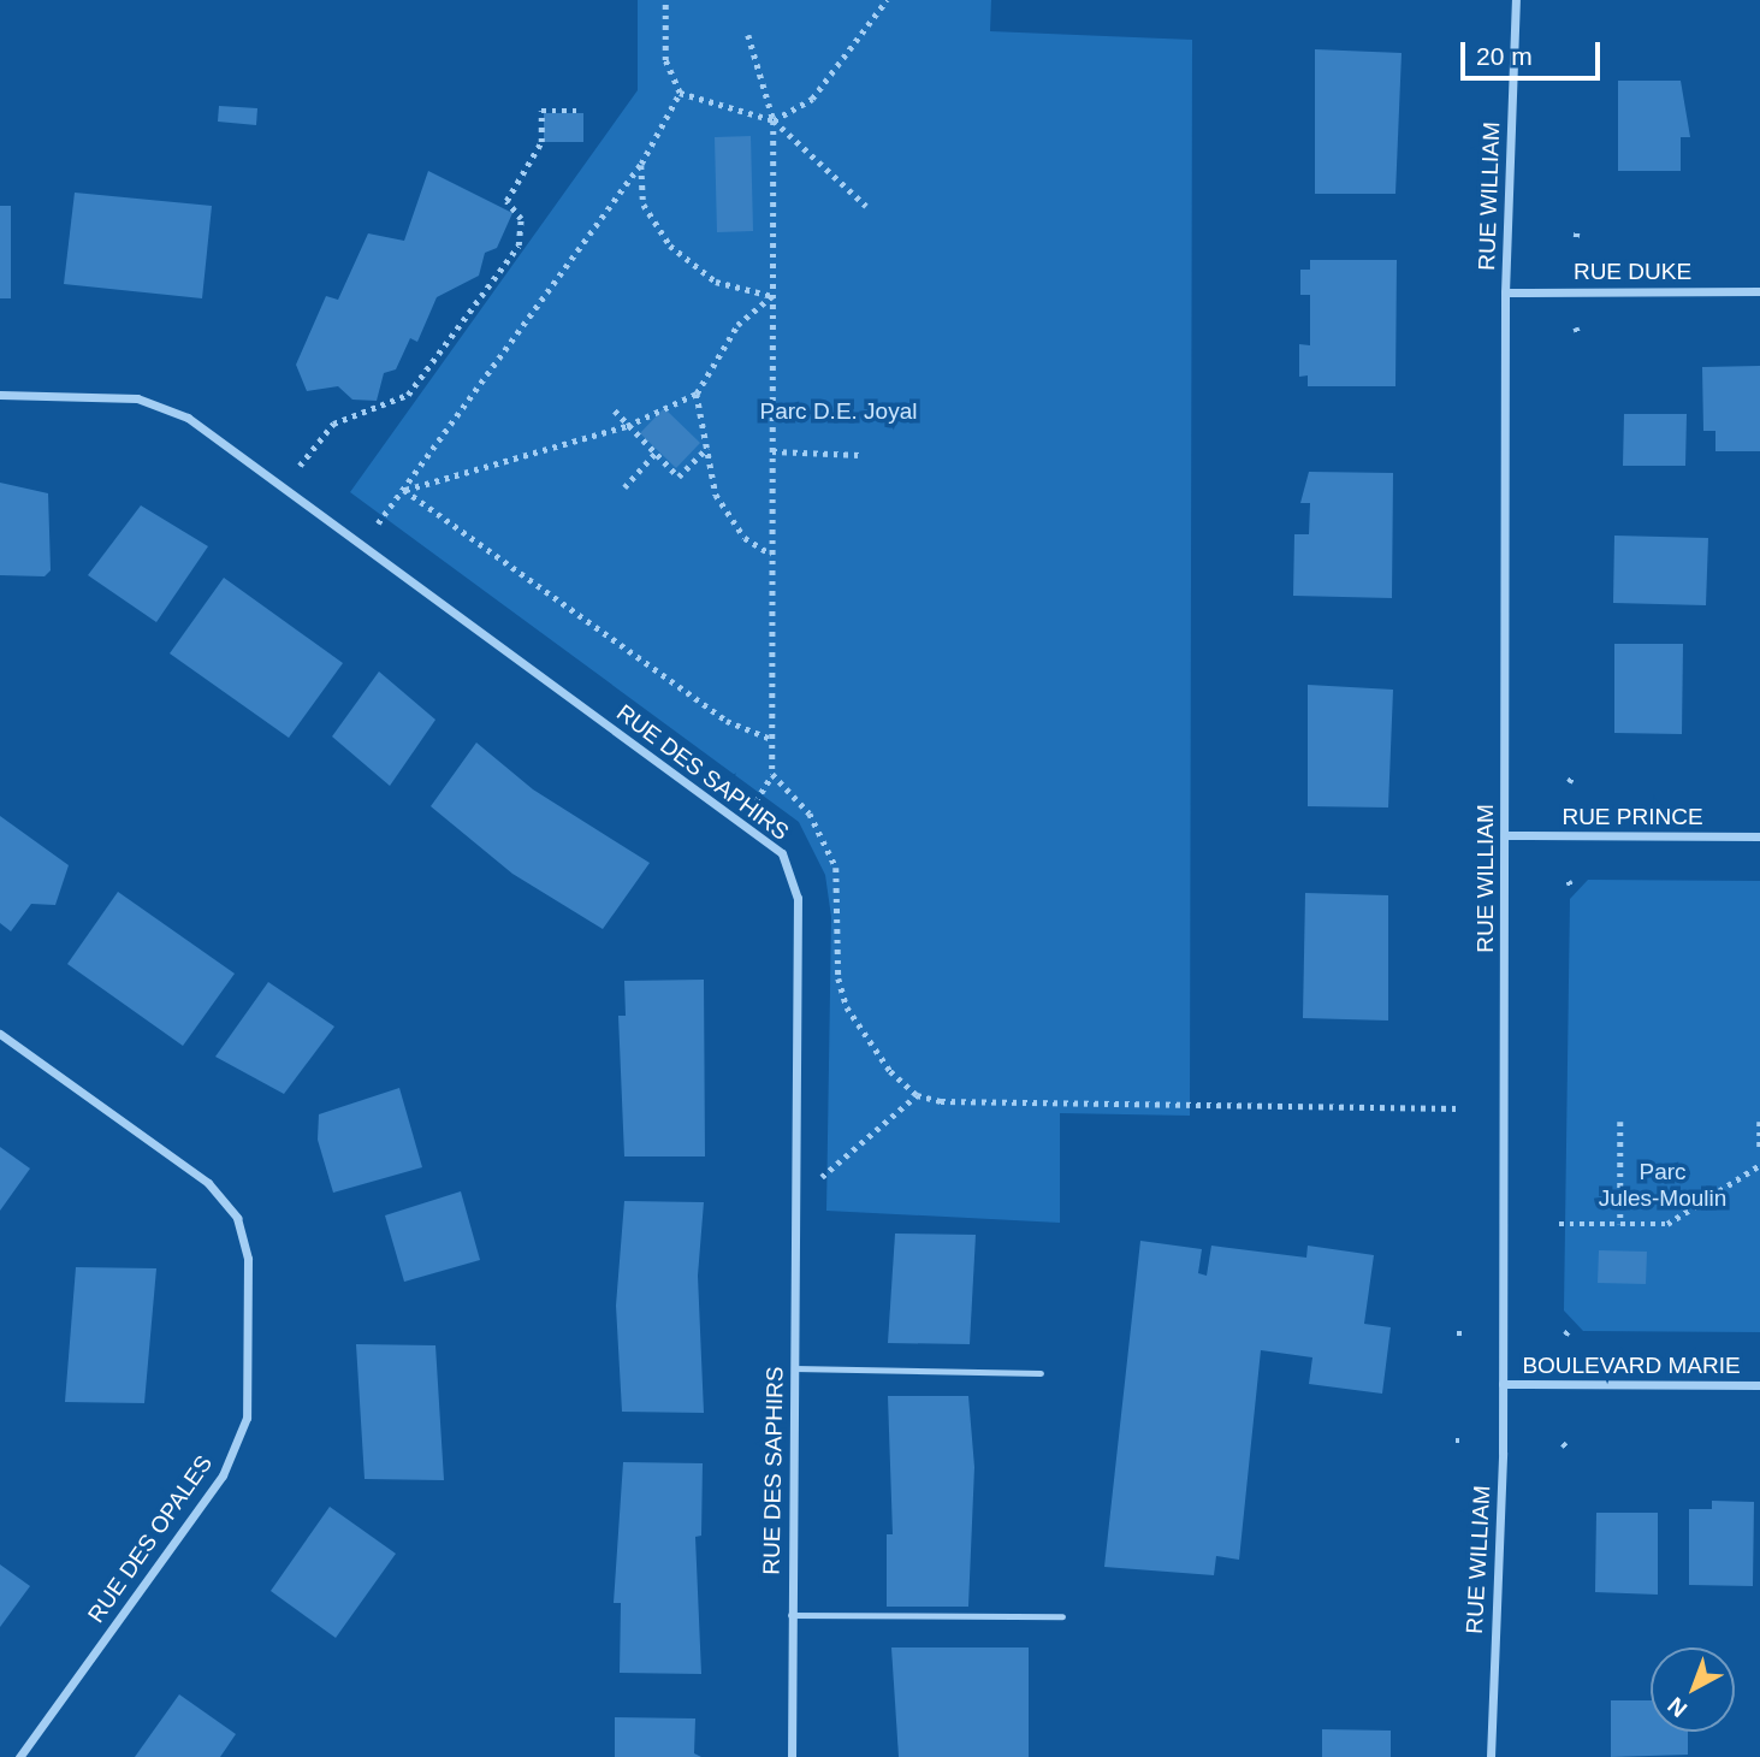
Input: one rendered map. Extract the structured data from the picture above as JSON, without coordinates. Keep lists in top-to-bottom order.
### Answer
{
  "streets": {
    "street": [
      "RUE WILLIAM",
      "RUE DUKE",
      "RUE DES SAPHIRS",
      "RUE PRINCE",
      "BOULEVARD MARIE",
      "RUE DES OPALES"
    ]
  },
  "crossings": [
    ["RUE WILLIAM", "RUE DUKE"],
    ["RUE WILLIAM", "RUE PRINCE"],
    ["RUE WILLIAM", "BOULEVARD MARIE"]
  ],
  "parks": ["Parc D.E. Joyal", "Parc Jules-Moulin"],
  "scale_bar": "20 m",
  "north": "bottom left"
}
